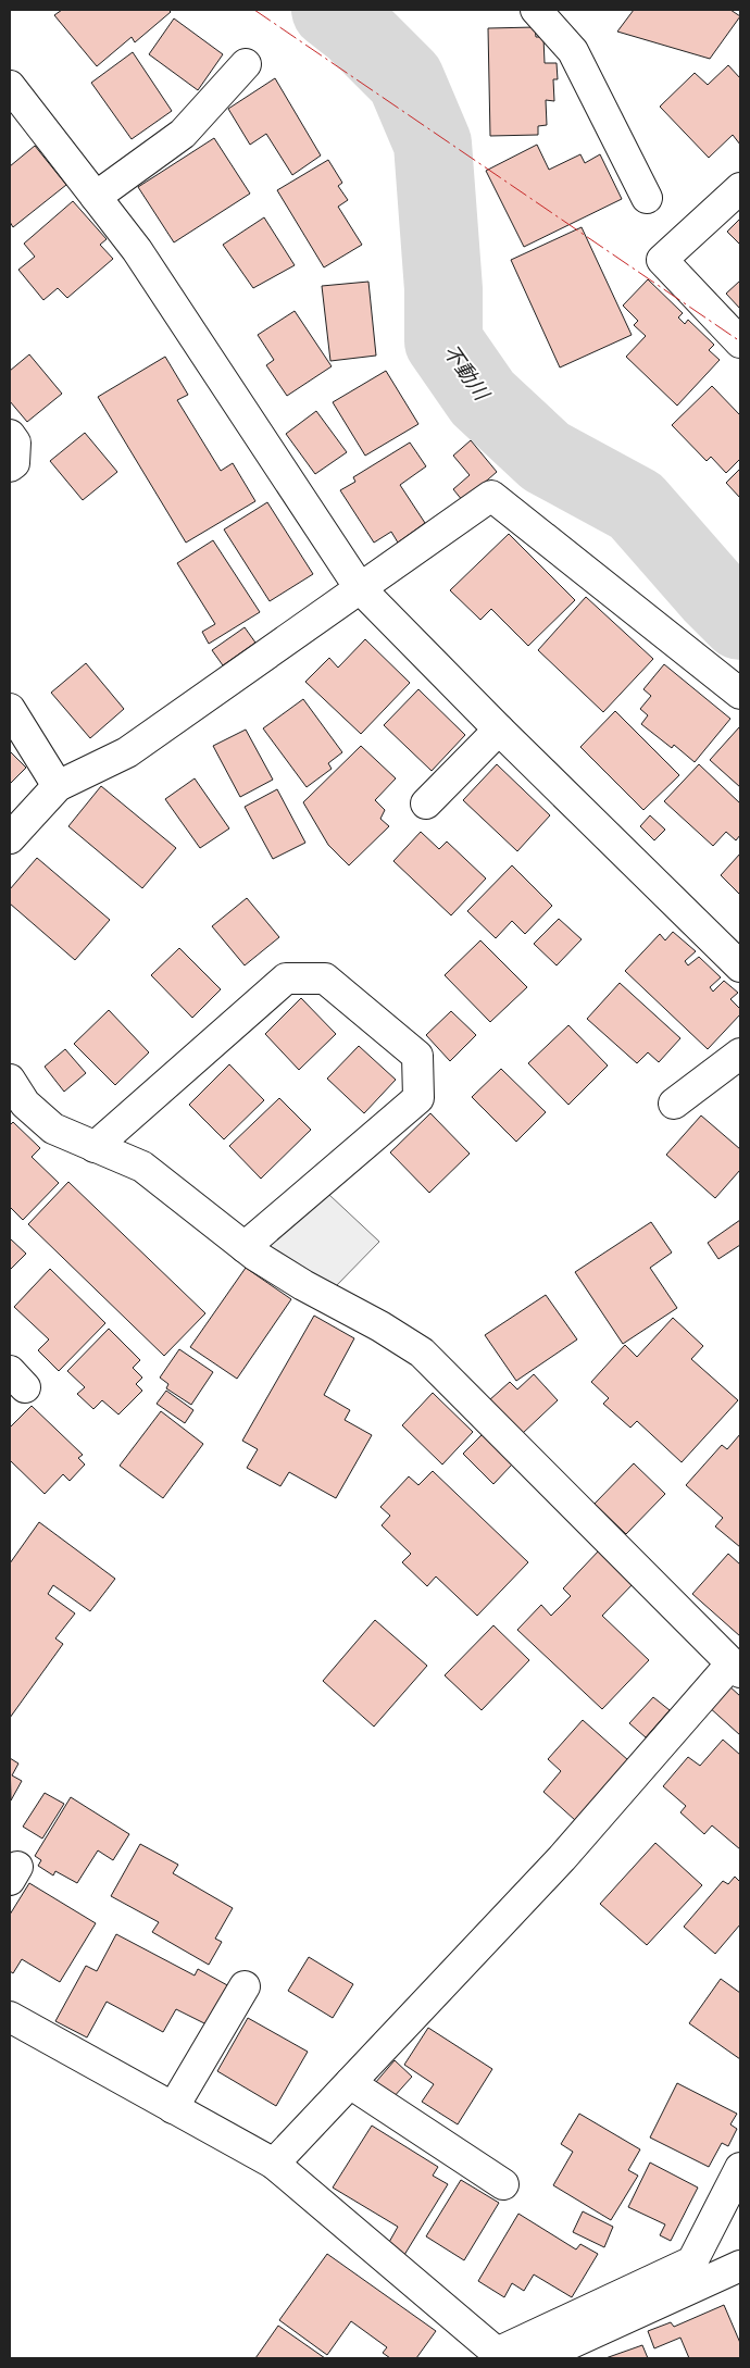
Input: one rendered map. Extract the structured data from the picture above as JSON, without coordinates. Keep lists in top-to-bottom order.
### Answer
{
  "water": ["不動川"]
}
